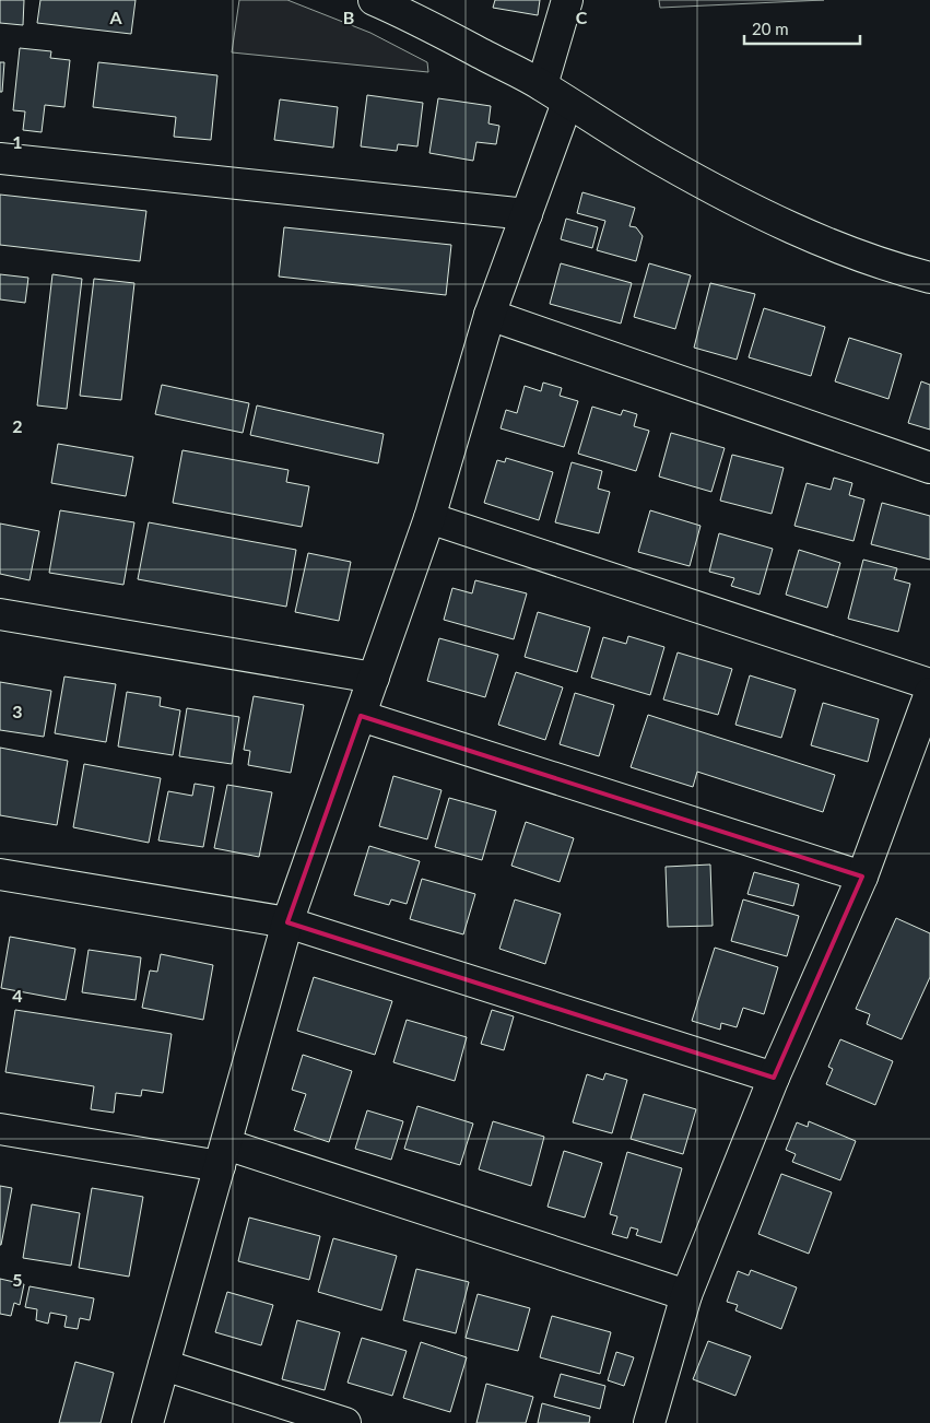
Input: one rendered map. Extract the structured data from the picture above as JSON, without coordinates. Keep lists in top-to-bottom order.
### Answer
{
  "scale_bar": "20 m",
  "grid": {
    "columns": ["A", "B", "C"],
    "rows": [
      "1",
      "2",
      "3",
      "4",
      "5"
    ]
  }
}
